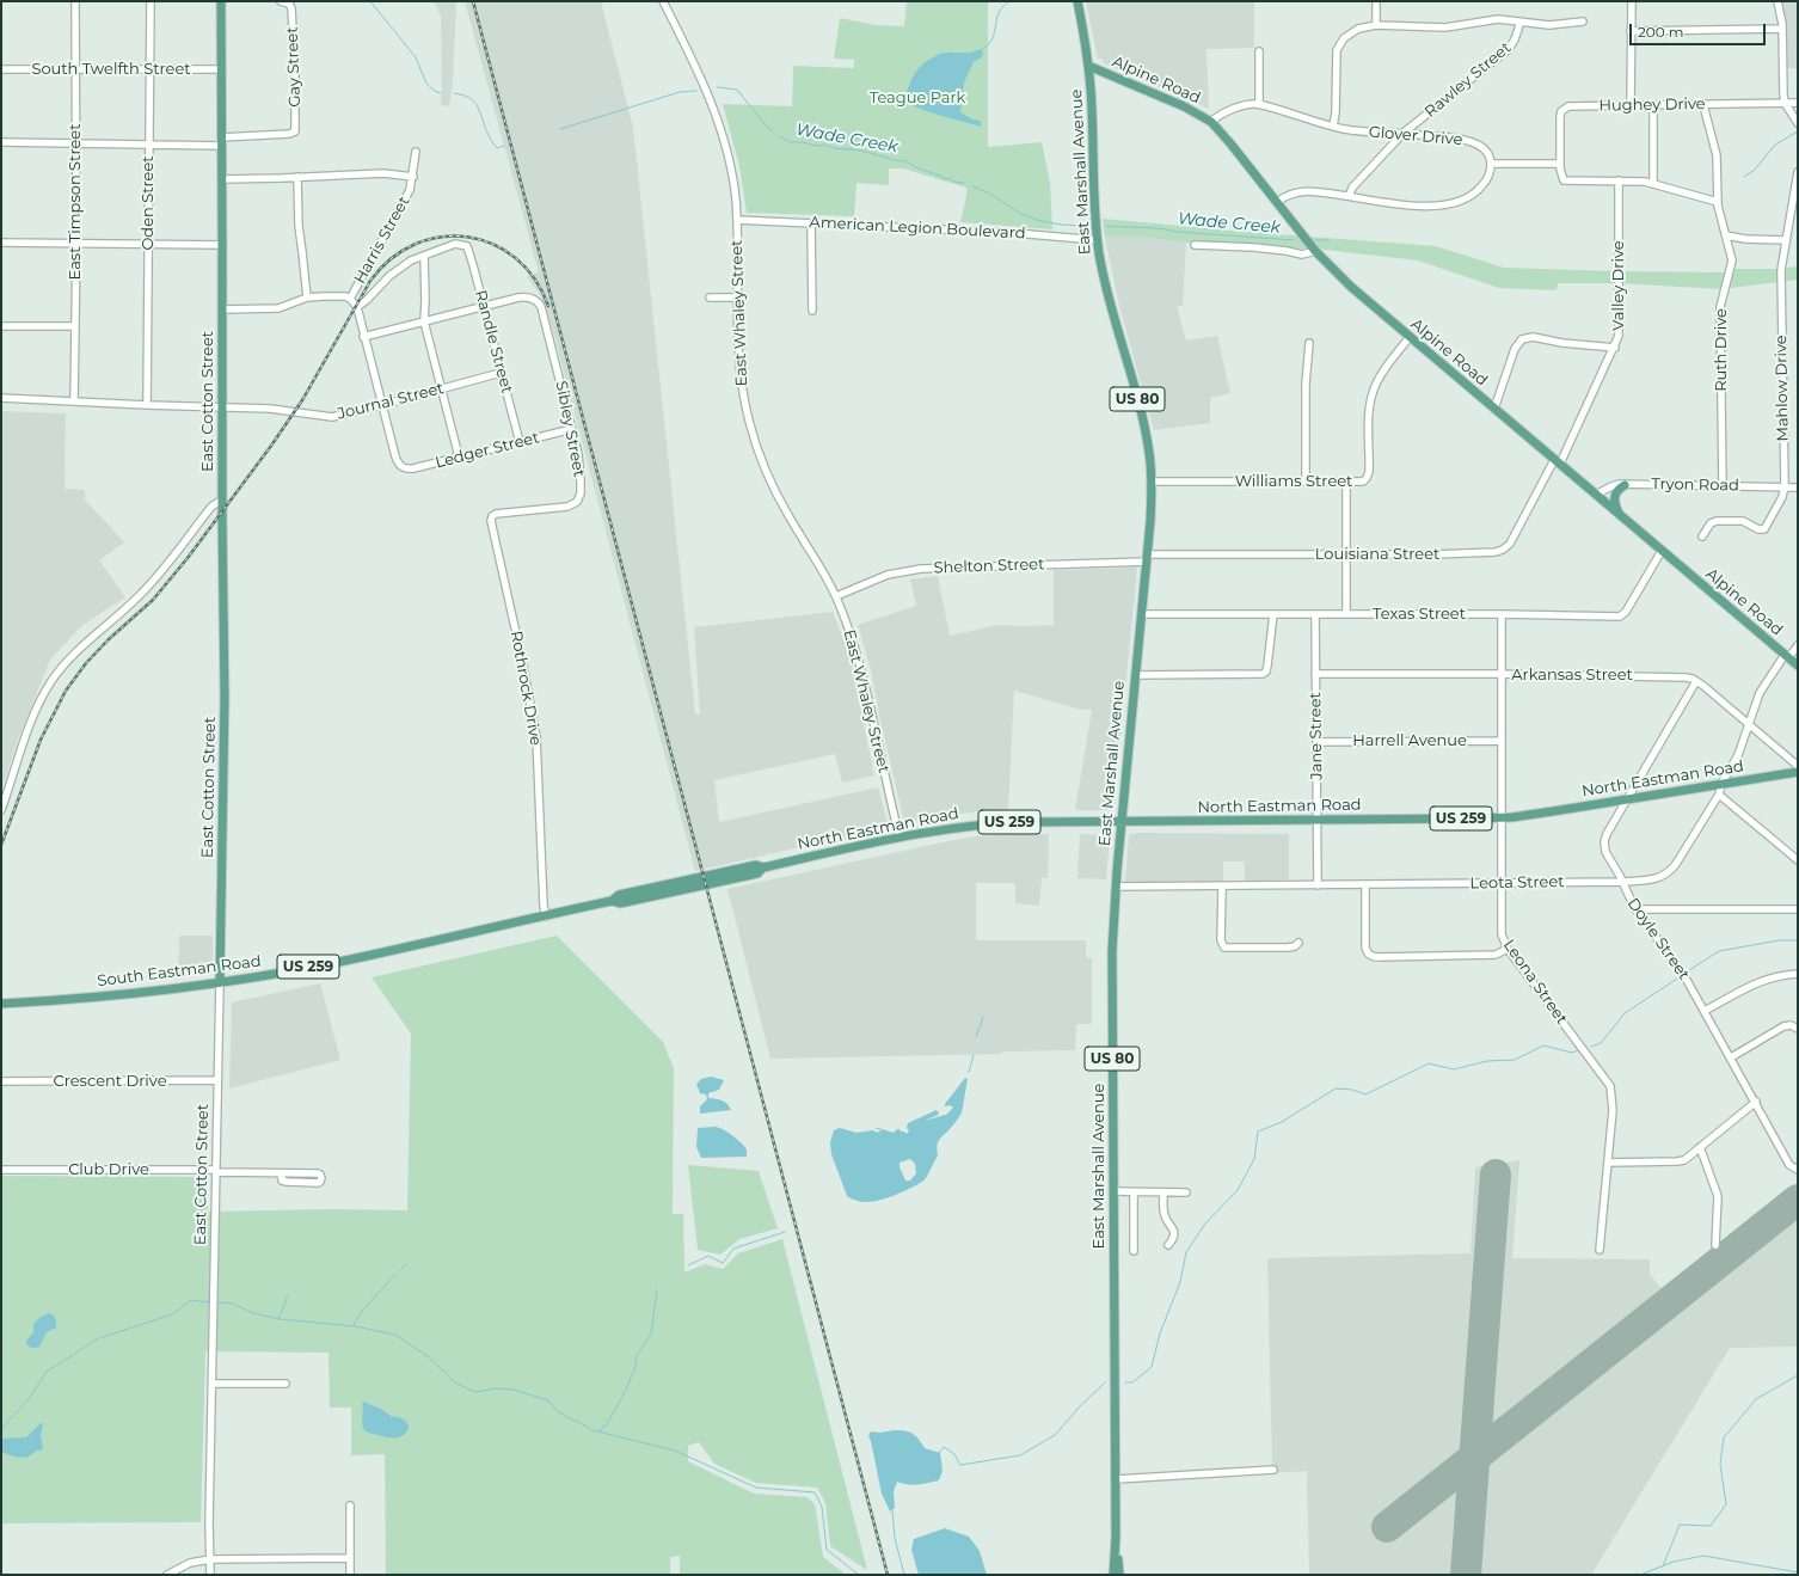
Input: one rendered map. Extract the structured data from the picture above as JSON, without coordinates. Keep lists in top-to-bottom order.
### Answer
{
  "streets": {
    "main road": [
      "Alpine Road",
      "East Marshall Avenue",
      "US 80",
      "East Cotton Street",
      "North Eastman Road",
      "US 259",
      "South Eastman Road"
    ],
    "street": [
      "Gay Street",
      "South Twelfth Street",
      "Rawley Street",
      "Hughey Drive",
      "Glover Drive",
      "East Timpson Street",
      "Oden Street",
      "American Legion Boulevard",
      "Harris Street",
      "Valley Drive",
      "East Whaley Street",
      "Randle Street",
      "Ruth Drive",
      "Mahlow Drive",
      "Journal Street",
      "Sibley Street",
      "Ledger Street",
      "Williams Street",
      "Tryon Road",
      "Louisiana Street",
      "Shelton Street",
      "Texas Street",
      "Arkansas Street",
      "Rothrock Drive",
      "Jane Street",
      "Harrell Avenue",
      "Leota Street",
      "Doyle Street",
      "Leona Street",
      "Crescent Drive",
      "Club Drive"
    ]
  },
  "crossings": [
    ["Gay Street", "East Cotton Street"],
    ["South Twelfth Street", "East Timpson Street"],
    ["South Twelfth Street", "Oden Street"],
    ["South Twelfth Street", "East Cotton Street"],
    ["Alpine Road", "Glover Drive"],
    ["Alpine Road", "East Marshall Avenue"],
    ["Alpine Road", "Valley Drive"],
    ["Alpine Road", "Williams Street"],
    ["Alpine Road", "Tryon Road"],
    ["Alpine Road", "Louisiana Street"],
    ["Alpine Road", "Texas Street"],
    ["Alpine Road", "Leota Street"],
    ["Rawley Street", "Glover Drive"],
    ["Hughey Drive", "Ruth Drive"],
    ["East Marshall Avenue", "American Legion Boulevard"],
    ["East Marshall Avenue", "Williams Street"],
    ["East Marshall Avenue", "Louisiana Street"],
    ["East Marshall Avenue", "Shelton Street"],
    ["East Marshall Avenue", "Texas Street"],
    ["East Marshall Avenue", "North Eastman Road"],
    ["East Marshall Avenue", "Leota Street"],
    ["East Timpson Street", "Journal Street"],
    ["Oden Street", "Journal Street"],
    ["American Legion Boulevard", "East Whaley Street"],
    ["Valley Drive", "Louisiana Street"],
    ["East Whaley Street", "Shelton Street"],
    ["East Whaley Street", "North Eastman Road"],
    ["Randle Street", "Journal Street"],
    ["Randle Street", "Sibley Street"],
    ["Randle Street", "Ledger Street"],
    ["Ruth Drive", "Tryon Road"],
    ["Mahlow Drive", "Tryon Road"],
    ["East Cotton Street", "Journal Street"],
    ["East Cotton Street", "South Eastman Road"],
    ["East Cotton Street", "Crescent Drive"],
    ["East Cotton Street", "Club Drive"],
    ["Journal Street", "Ledger Street"],
    ["Sibley Street", "Ledger Street"],
    ["Sibley Street", "Rothrock Drive"],
    ["Louisiana Street", "Shelton Street"],
    ["Texas Street", "Jane Street"],
    ["Texas Street", "Leona Street"],
    ["Arkansas Street", "Jane Street"],
    ["Arkansas Street", "Leota Street"],
    ["Arkansas Street", "Doyle Street"],
    ["Arkansas Street", "Leona Street"],
    ["Rothrock Drive", "South Eastman Road"],
    ["Jane Street", "Harrell Avenue"],
    ["Jane Street", "North Eastman Road"],
    ["Jane Street", "Leota Street"],
    ["Harrell Avenue", "Leona Street"],
    ["North Eastman Road", "Leota Street"],
    ["North Eastman Road", "Doyle Street"],
    ["North Eastman Road", "South Eastman Road"],
    ["North Eastman Road", "Leona Street"],
    ["Leota Street", "Doyle Street"],
    ["Leota Street", "Leona Street"]
  ],
  "water": ["Wade Creek"],
  "parks": ["Teague Park"],
  "scale_bar": "200 m"
}
